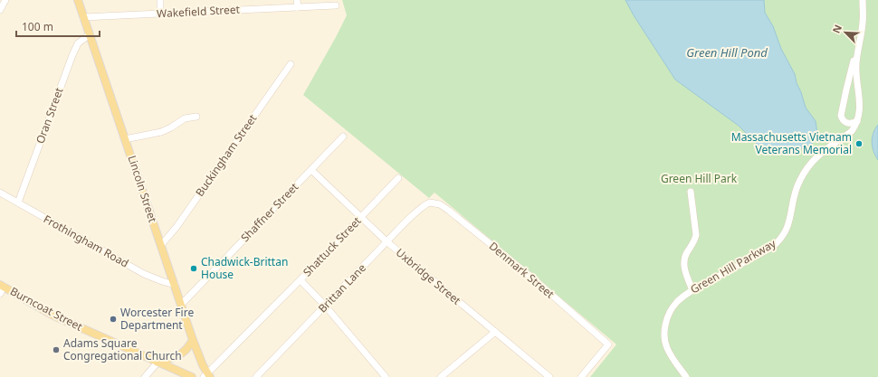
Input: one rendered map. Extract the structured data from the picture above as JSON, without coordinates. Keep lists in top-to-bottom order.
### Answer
{
  "streets": {
    "main road": ["Lincoln Street", "Burncoat Street"],
    "street": [
      "Wakefield Street",
      "Oran Street",
      "Buckingham Street",
      "Shaffner Street",
      "Frothingham Road",
      "Shattuck Street",
      "Green Hill Parkway",
      "Denmark Street",
      "Uxbridge Street",
      "Brittan Lane"
    ]
  },
  "crossings": [
    ["Wakefield Street", "Lincoln Street"],
    ["Oran Street", "Lincoln Street"],
    ["Oran Street", "Frothingham Road"],
    ["Buckingham Street", "Lincoln Street"],
    ["Lincoln Street", "Shaffner Street"],
    ["Lincoln Street", "Frothingham Road"],
    ["Lincoln Street", "Shattuck Street"],
    ["Shaffner Street", "Uxbridge Street"],
    ["Shattuck Street", "Uxbridge Street"],
    ["Denmark Street", "Brittan Lane"],
    ["Uxbridge Street", "Brittan Lane"]
  ],
  "water": ["Green Hill Pond"],
  "parks": ["Green Hill Park"],
  "places": [
    "Massachusetts Vietnam Veterans Memorial",
    "Chadwick-Brittan House",
    "Worcester Fire Department",
    "Adams Square Congregational Church"
  ],
  "scale_bar": "100 m",
  "north": "top left"
}
